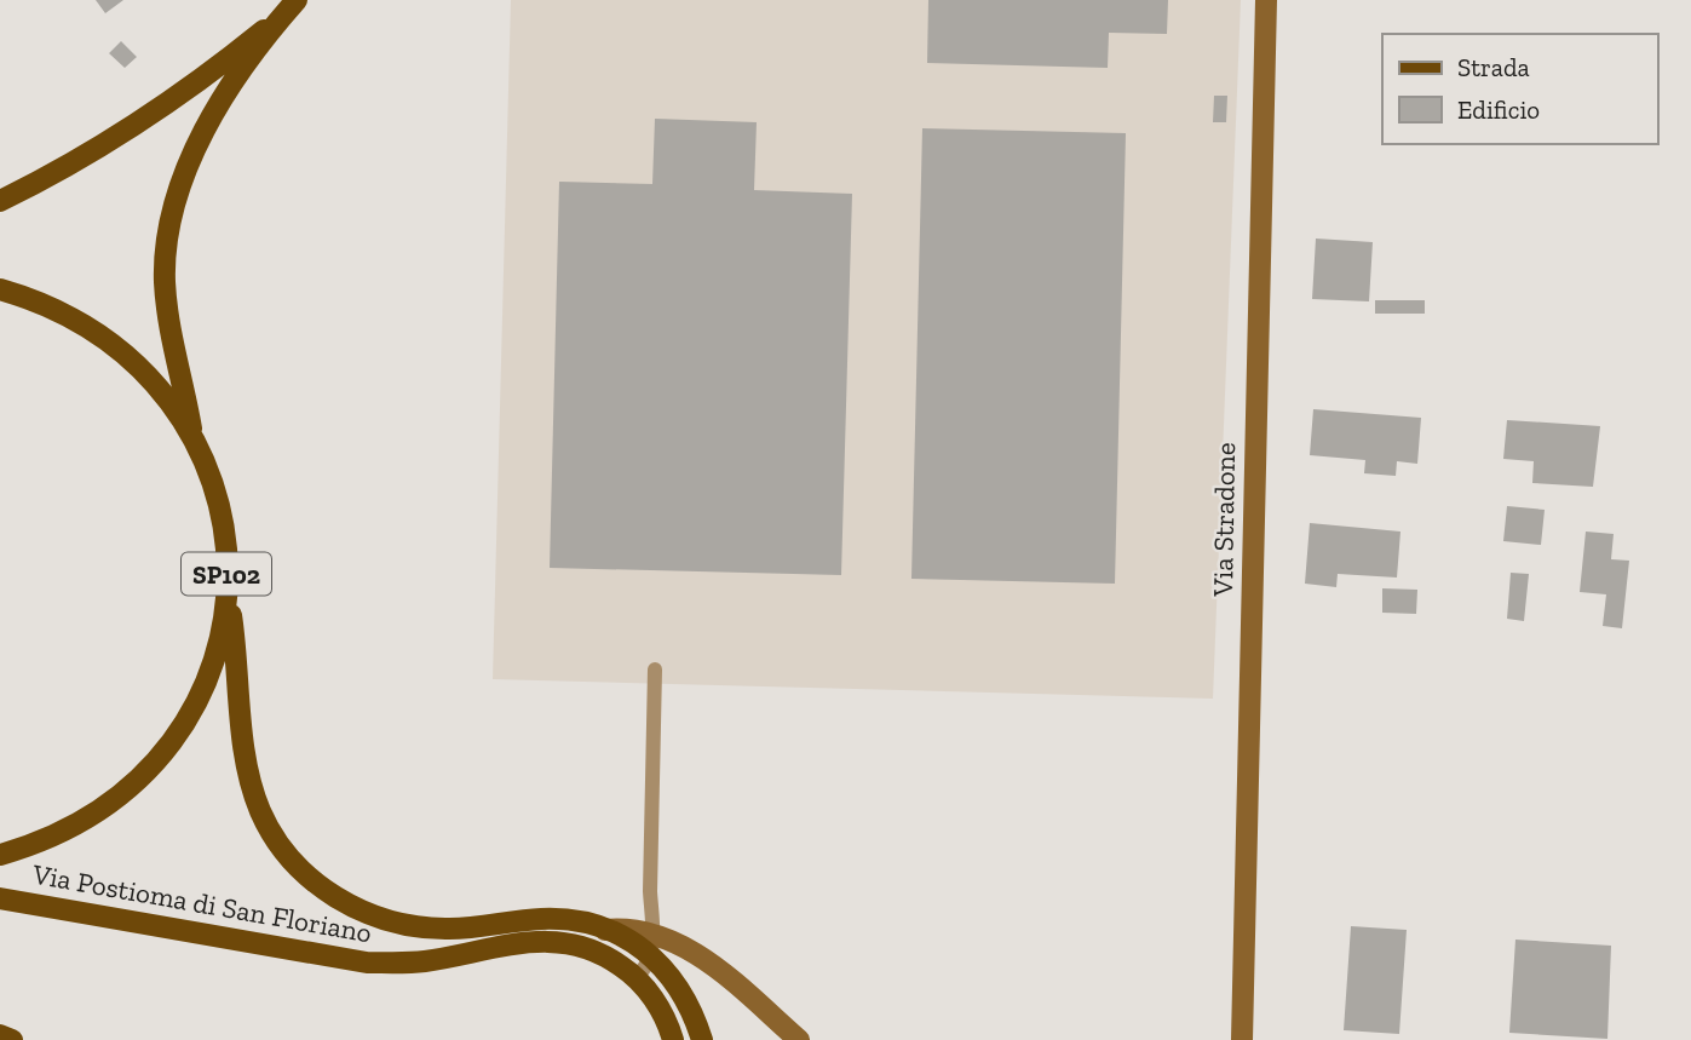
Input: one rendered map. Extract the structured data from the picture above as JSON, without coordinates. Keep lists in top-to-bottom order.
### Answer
{
  "streets": {
    "main road": ["SP102", "Via Postioma di San Floriano"],
    "street": ["Via Stradone"]
  },
  "legend": ["Strada", "Edificio"]
}
